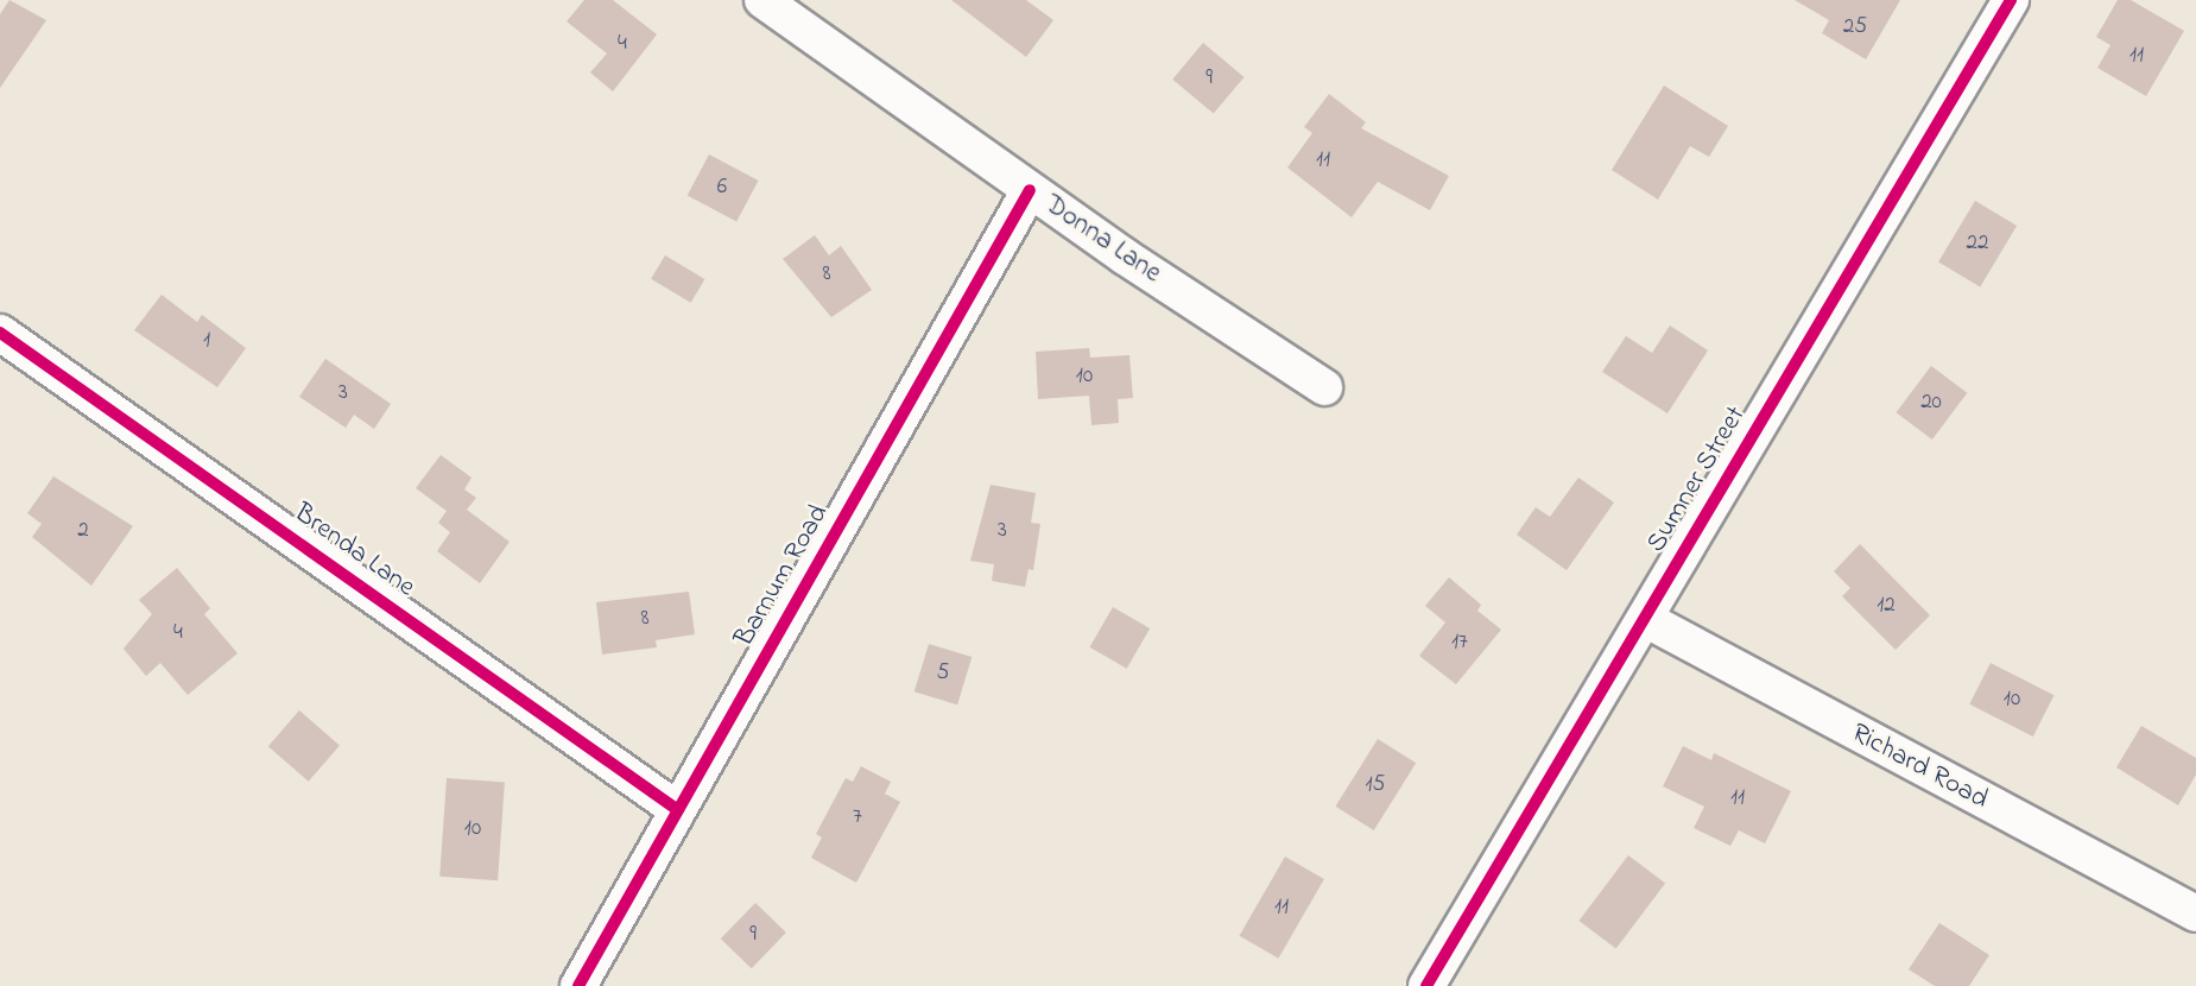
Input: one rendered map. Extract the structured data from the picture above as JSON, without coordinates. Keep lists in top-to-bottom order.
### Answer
{
  "streets": {
    "street": [
      "Donna Lane",
      "Sumner Street",
      "Brenda Lane",
      "Barnum Road",
      "Richard Road"
    ]
  },
  "crossings": [
    ["Donna Lane", "Barnum Road"],
    ["Sumner Street", "Richard Road"],
    ["Brenda Lane", "Barnum Road"]
  ],
  "house_numbers": [
    "25",
    "4",
    "11",
    "9",
    "11",
    "6",
    "22",
    "8",
    "1",
    "10",
    "3",
    "20",
    "2",
    "3",
    "12",
    "8",
    "4",
    "17",
    "5",
    "10",
    "15",
    "11",
    "7",
    "10",
    "11",
    "9"
  ]
}
